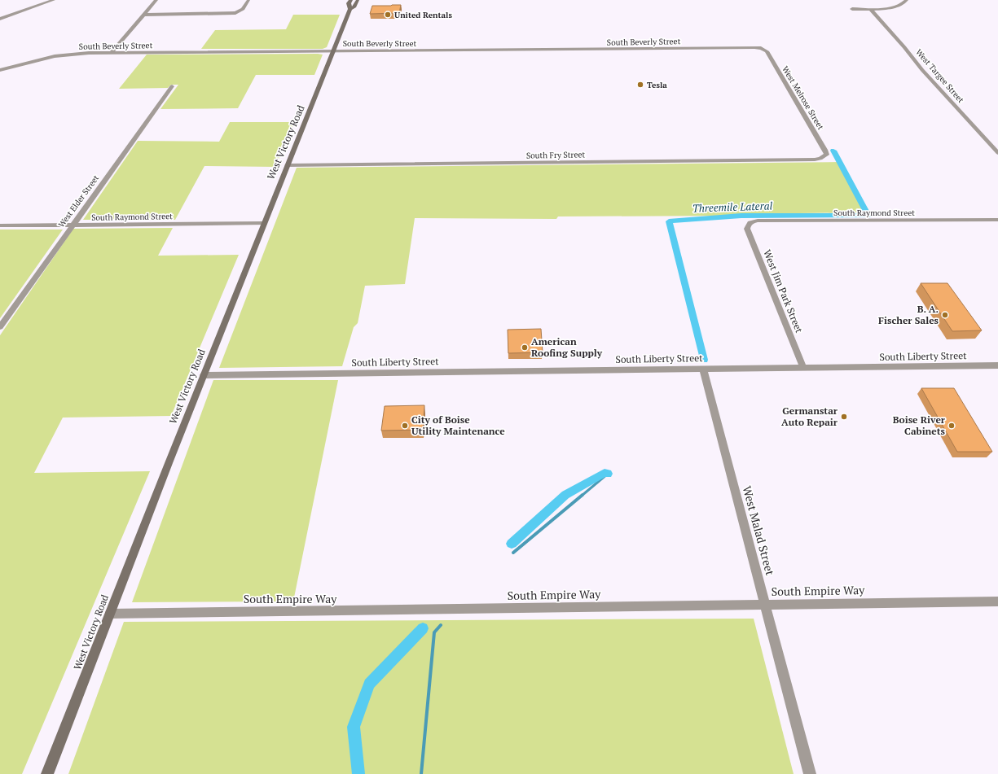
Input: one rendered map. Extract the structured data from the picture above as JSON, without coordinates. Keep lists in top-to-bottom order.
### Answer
{
  "streets": {
    "main road": ["West Victory Road"],
    "street": [
      "South Beverly Street",
      "West Targee Street",
      "West Melrose Street",
      "South Fry Street",
      "West Elder Street",
      "South Raymond Street",
      "West Jim Park Street",
      "South Liberty Street",
      "West Malad Street",
      "South Empire Way"
    ]
  },
  "crossings": [
    ["South Beverly Street", "West Melrose Street"],
    ["South Beverly Street", "West Victory Road"],
    ["West Melrose Street", "South Fry Street"],
    ["West Victory Road", "South Fry Street"],
    ["West Victory Road", "South Raymond Street"],
    ["West Victory Road", "South Liberty Street"],
    ["West Victory Road", "South Empire Way"],
    ["West Elder Street", "South Raymond Street"],
    ["South Raymond Street", "West Jim Park Street"],
    ["West Jim Park Street", "South Liberty Street"],
    ["South Liberty Street", "West Malad Street"],
    ["West Malad Street", "South Empire Way"]
  ],
  "water": ["Threemile Lateral"],
  "places": [
    "United Rentals",
    "Tesla",
    "B. A. Fischer Sales",
    "American Roofing Supply",
    "Germanstar Auto Repair",
    "City of Boise Utility Maintenance",
    "Boise River Cabinets"
  ]
}
